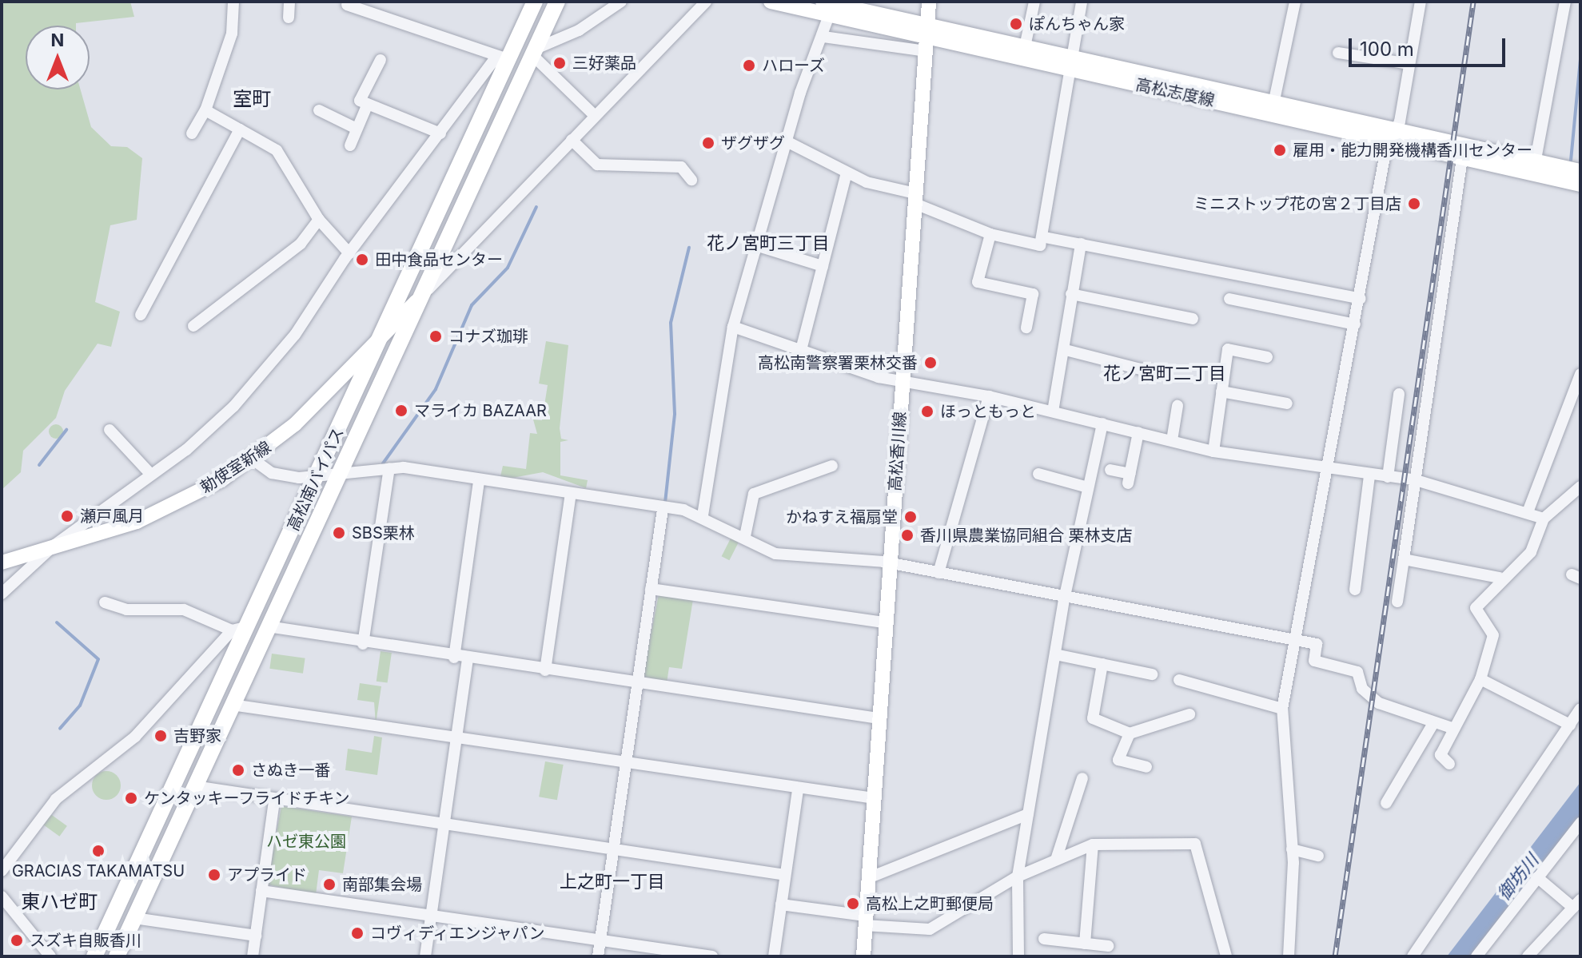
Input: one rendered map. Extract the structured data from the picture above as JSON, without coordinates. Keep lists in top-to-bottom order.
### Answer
{
  "streets": {
    "highway": ["高松南バイパス"],
    "main road": ["高松志度線", "高松香川線", "勅使室新線"]
  },
  "crossings": [
    ["高松志度線", "高松香川線"],
    ["勅使室新線", "高松南バイパス"]
  ],
  "districts": [
    "室町",
    "花ノ宮町三丁目",
    "花ノ宮町二丁目",
    "上之町一丁目",
    "東ハゼ町"
  ],
  "water": ["御坊川"],
  "parks": ["ハゼ東公園"],
  "places": [
    "ぽんちゃん家",
    "三好薬品",
    "ハローズ",
    "ザグザグ",
    "雇用・能力開発機構香川センター",
    "ミニストップ花の宮２丁目店",
    "田中食品センター",
    "コナズ珈琲",
    "高松南警察署栗林交番",
    "マライカ BAZAAR",
    "ほっともっと",
    "瀬戸風月",
    "かねすえ福扇堂",
    "SBS栗林",
    "香川県農業協同組合 栗林支店",
    "吉野家",
    "さぬき一番",
    "ケンタッキーフライドチキン",
    "GRACIAS TAKAMATSU",
    "アプライド",
    "南部集会場",
    "高松上之町郵便局",
    "コヴィディエンジャパン",
    "スズキ自販香川"
  ],
  "scale_bar": "100 m",
  "north": "top"
}
